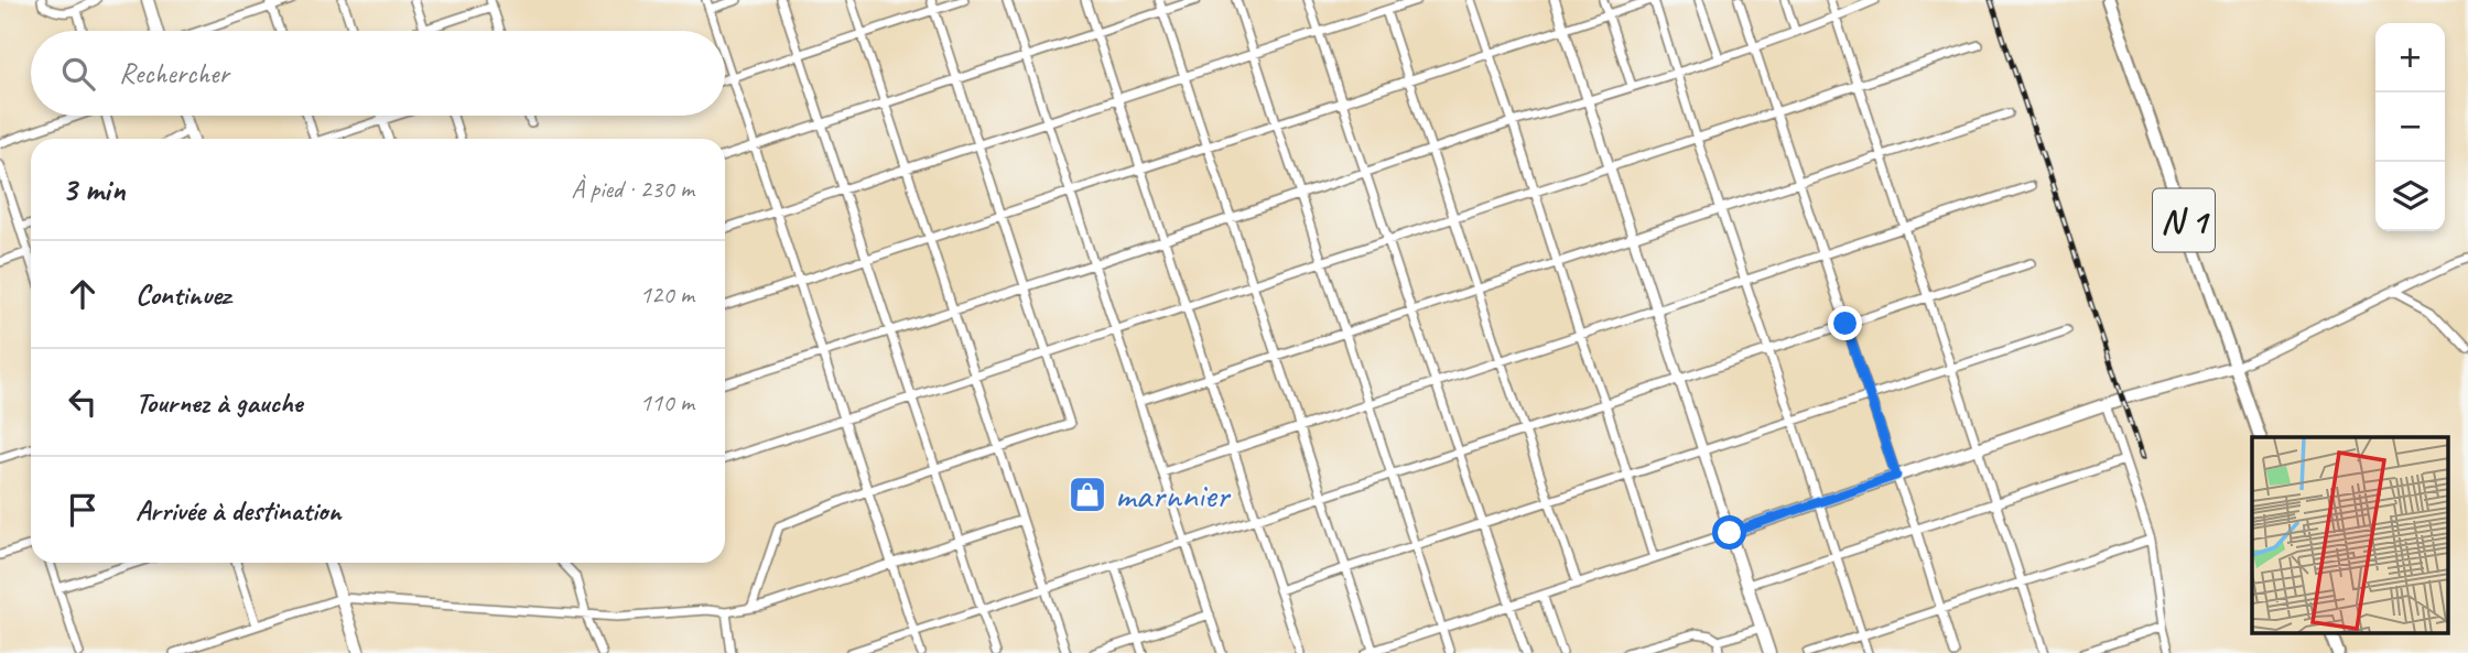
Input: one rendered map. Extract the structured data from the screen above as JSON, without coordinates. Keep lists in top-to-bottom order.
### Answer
{
  "streets": {
    "highway": ["N 1"]
  },
  "places": {
    "shop": ["marnnier"]
  },
  "page": {
    "map_buttons": ["+", "−"],
    "search": "Rechercher",
    "heading": ["3 min", "À pied · 230 m"],
    "list": [
      ["Continuez", "120 m"],
      ["Tournez à gauche", "110 m"],
      "Arrivée à destination"
    ]
  }
}
